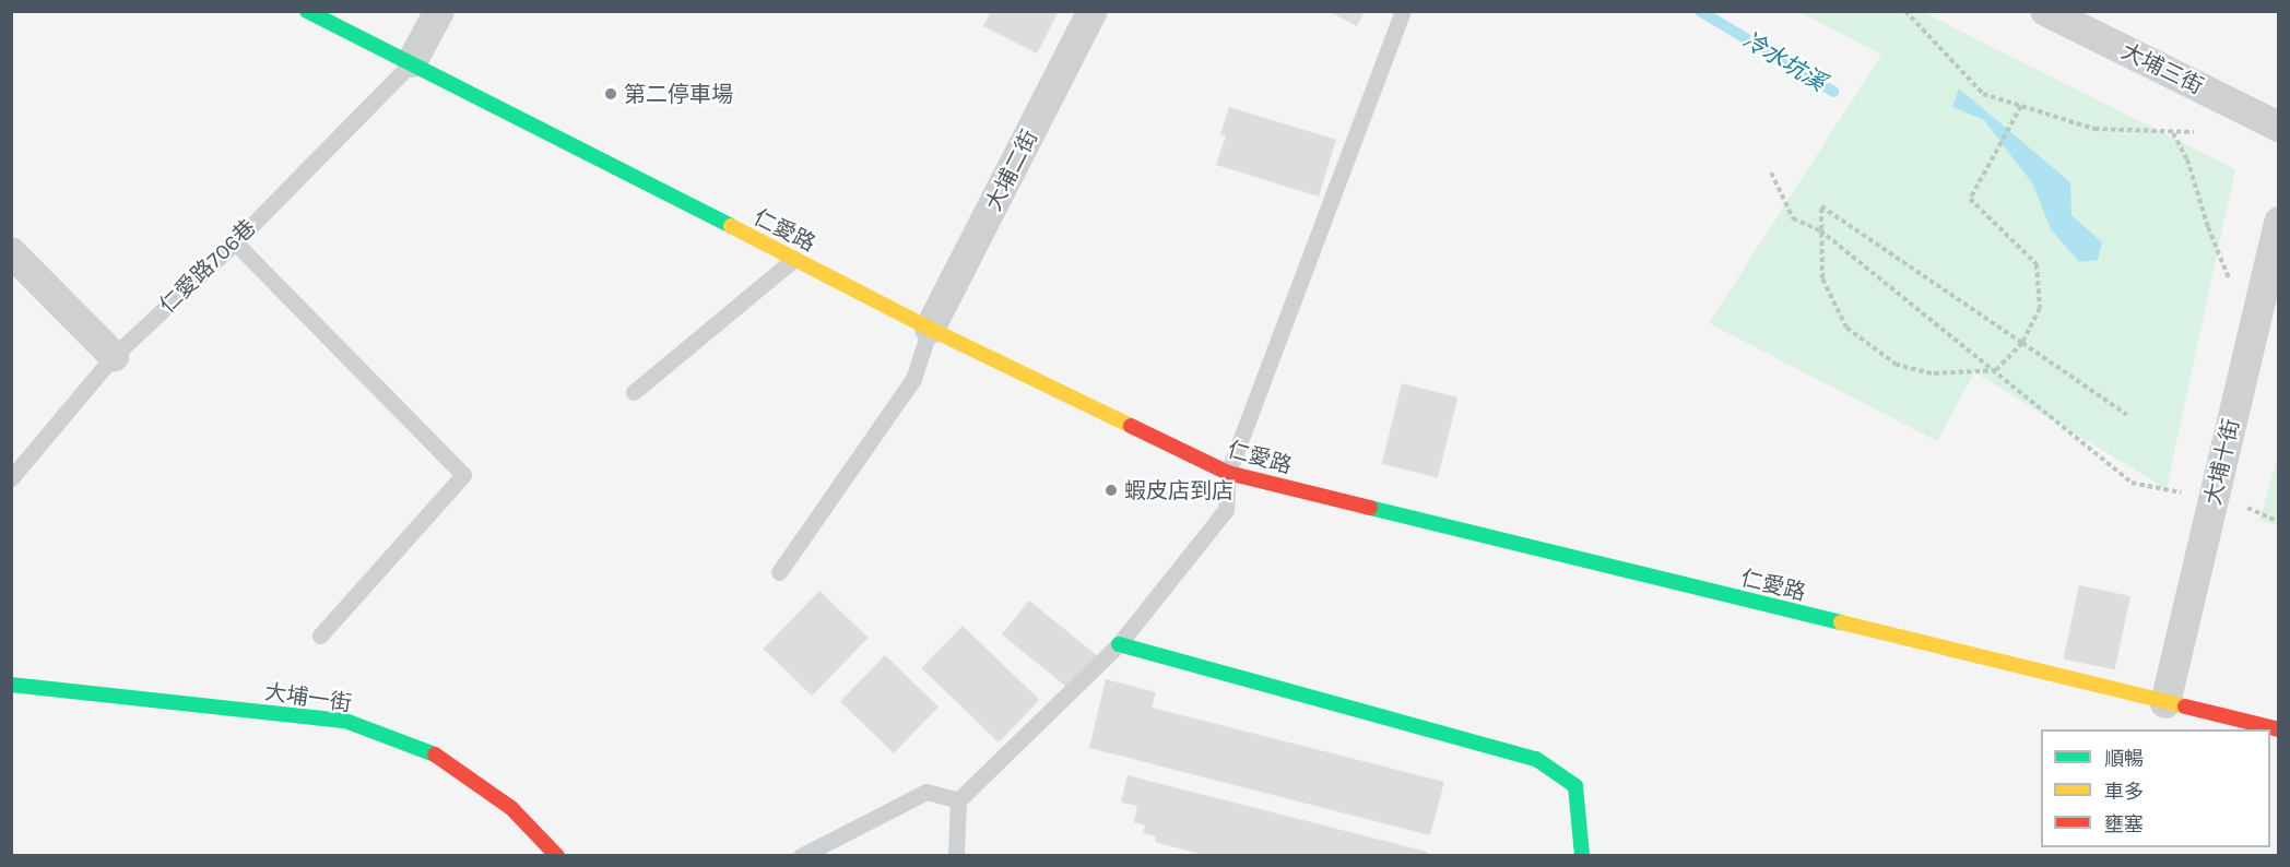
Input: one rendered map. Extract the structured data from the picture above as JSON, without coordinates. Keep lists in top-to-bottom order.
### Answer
{
  "streets": {
    "street": [
      "大埔三街",
      "大埔二街",
      "仁愛路",
      "大埔十街",
      "大埔一街"
    ],
    "lane": ["仁愛路706巷"]
  },
  "crossings": [
    ["大埔二街", "仁愛路"],
    ["仁愛路", "仁愛路706巷"],
    ["仁愛路", "大埔十街"]
  ],
  "water": ["冷水坑溪"],
  "places": ["第二停車場", "蝦皮店到店"],
  "legend": ["順暢", "車多", "壅塞"]
}
